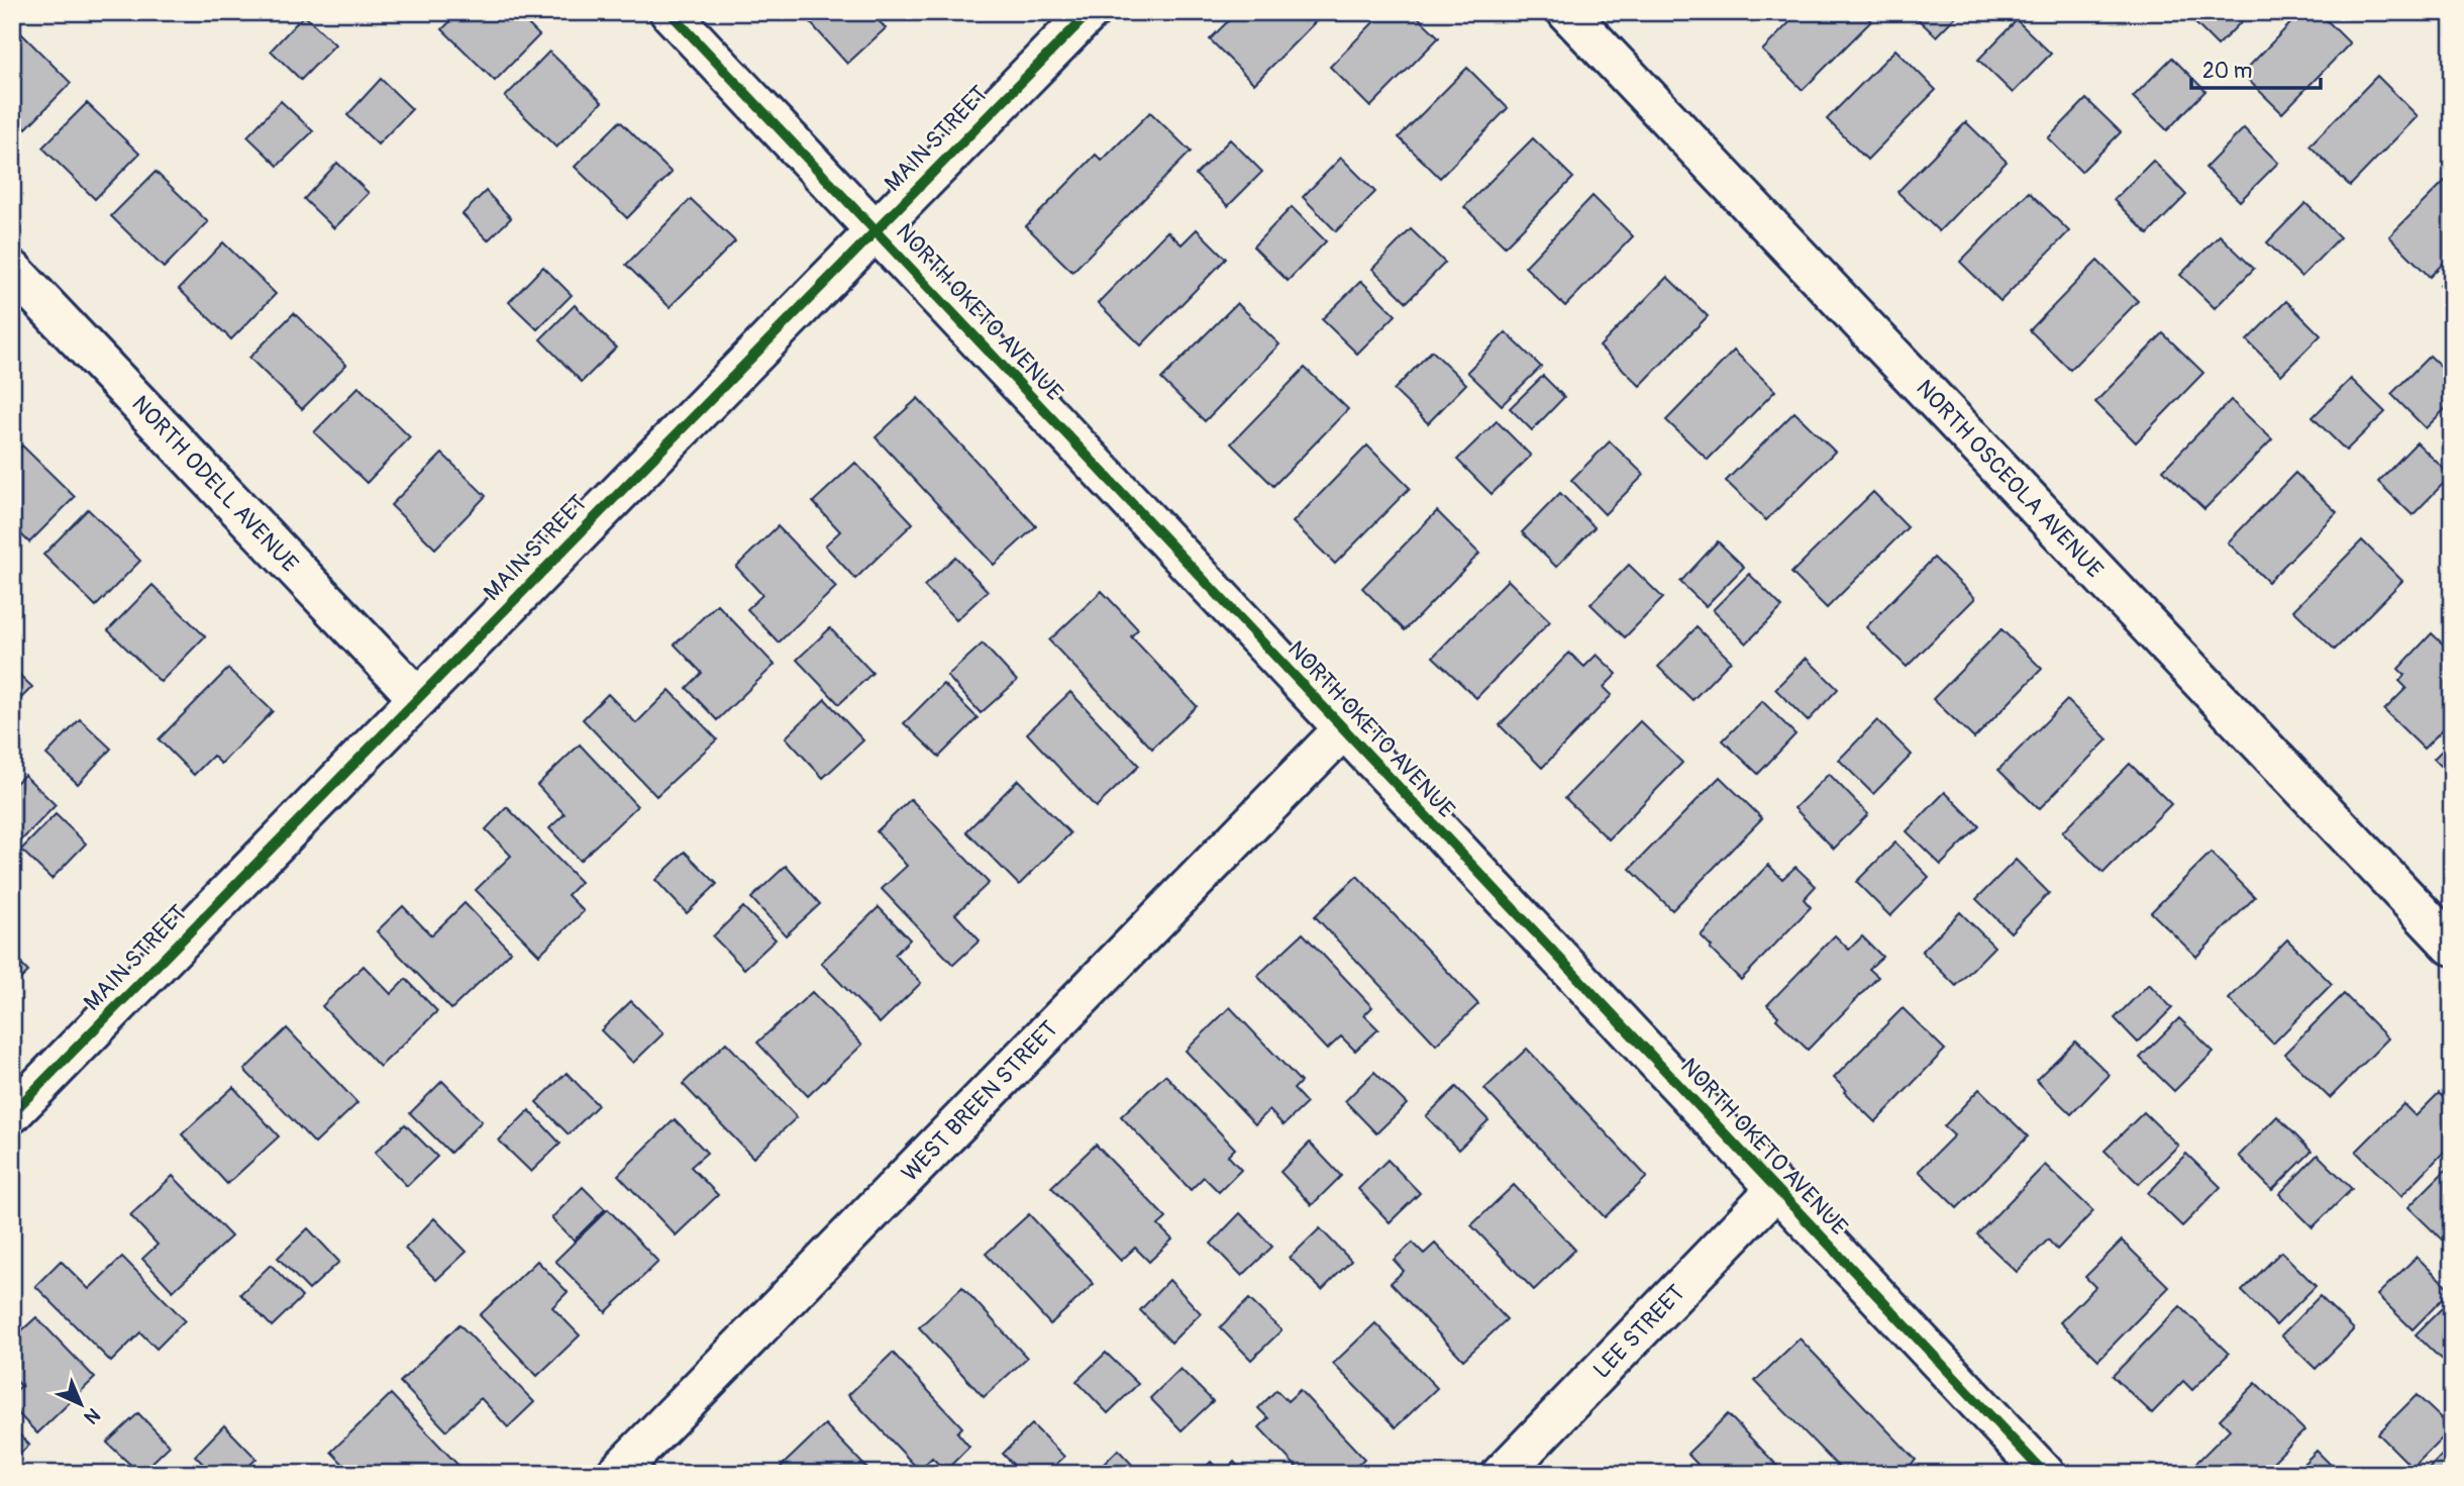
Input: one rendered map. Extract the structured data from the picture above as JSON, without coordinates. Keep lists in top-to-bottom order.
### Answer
{
  "streets": {
    "street": [
      "MAIN STREET",
      "NORTH OKETO AVENUE",
      "NORTH OSCEOLA AVENUE",
      "NORTH ODELL AVENUE",
      "WEST BREEN STREET",
      "LEE STREET"
    ]
  },
  "crossings": [
    ["MAIN STREET", "NORTH OKETO AVENUE"],
    ["MAIN STREET", "NORTH ODELL AVENUE"],
    ["NORTH OKETO AVENUE", "WEST BREEN STREET"],
    ["NORTH OKETO AVENUE", "LEE STREET"]
  ],
  "scale_bar": "20 m",
  "north": "bottom right"
}
